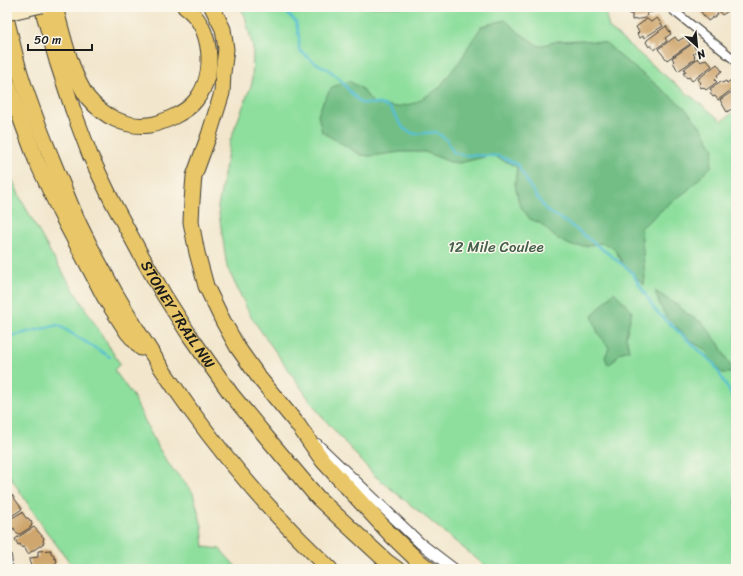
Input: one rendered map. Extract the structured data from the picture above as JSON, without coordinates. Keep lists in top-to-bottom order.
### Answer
{
  "streets": {
    "highway": ["STONEY TRAIL NW"]
  },
  "parks": ["12 Mile Coulee"],
  "scale_bar": "50 m",
  "north": "bottom right"
}
